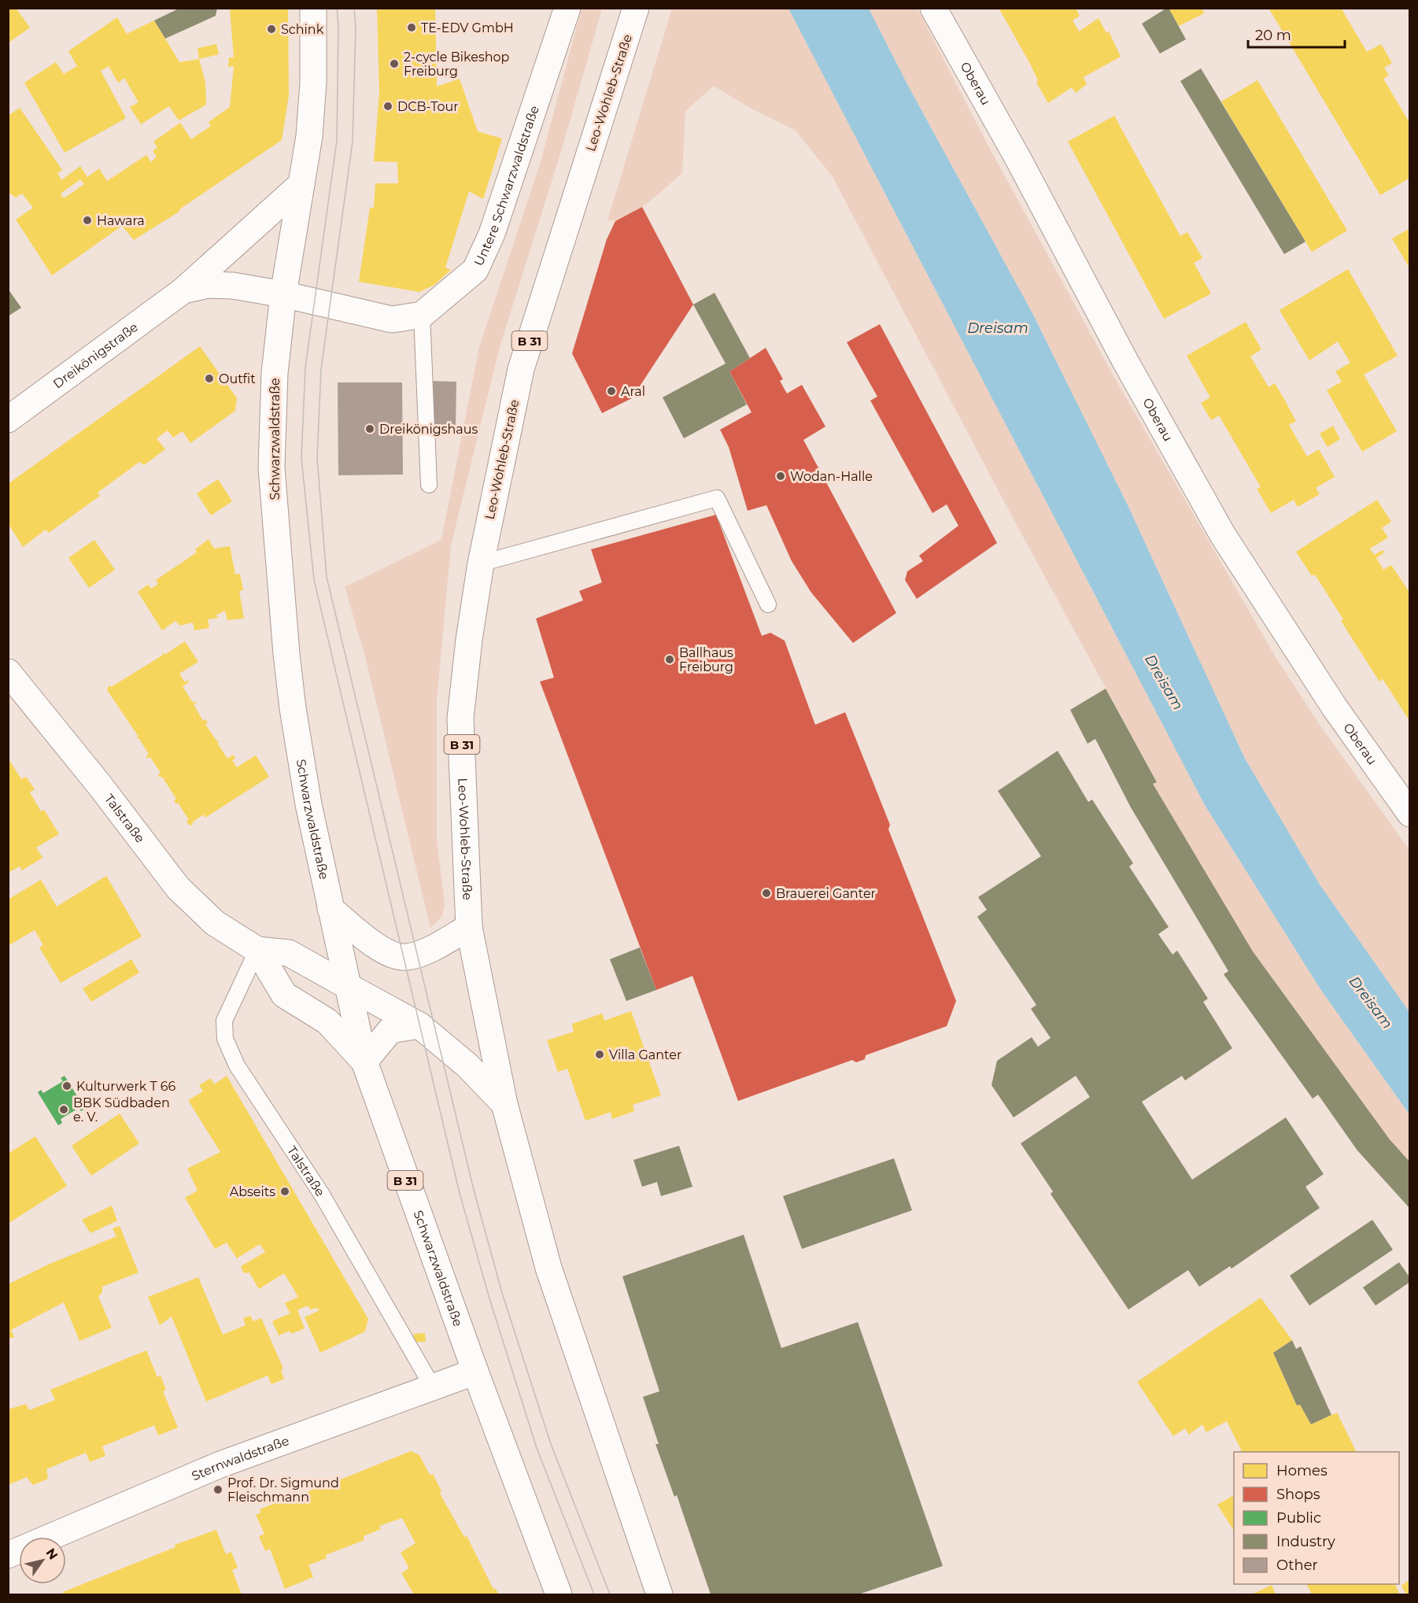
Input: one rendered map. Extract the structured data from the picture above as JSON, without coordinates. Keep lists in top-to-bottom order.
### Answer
{
  "streets": {
    "main road": [
      "Oberau",
      "Leo-Wohleb-Straße",
      "Untere Schwarzwaldstraße",
      "B 31",
      "Dreikönigstraße",
      "Schwarzwaldstraße",
      "Talstraße",
      "Sternwaldstraße"
    ]
  },
  "crossings": [
    ["Leo-Wohleb-Straße", "B 31"],
    ["Untere Schwarzwaldstraße", "Dreikönigstraße"],
    ["Untere Schwarzwaldstraße", "Schwarzwaldstraße"],
    ["B 31", "Talstraße"],
    ["Dreikönigstraße", "Schwarzwaldstraße"],
    ["Schwarzwaldstraße", "Talstraße"],
    ["Schwarzwaldstraße", "Sternwaldstraße"],
    ["Talstraße", "Sternwaldstraße"]
  ],
  "water": ["Dreisam"],
  "places": [
    "TE-EDV GmbH",
    "Schink",
    "2-cycle Bikeshop Freiburg",
    "DCB-Tour",
    "Hawara",
    "Outfit",
    "Aral",
    "Dreikönigshaus",
    "Wodan-Halle",
    "Ballhaus Freiburg",
    "Brauerei Ganter",
    "Villa Ganter",
    "Kulturwerk T 66",
    "BBK Südbaden e. V.",
    "Abseits",
    "Prof. Dr. Sigmund Fleischmann"
  ],
  "legend": [
    "Homes",
    "Shops",
    "Public",
    "Industry",
    "Other"
  ],
  "scale_bar": "20 m",
  "north": "top right"
}
